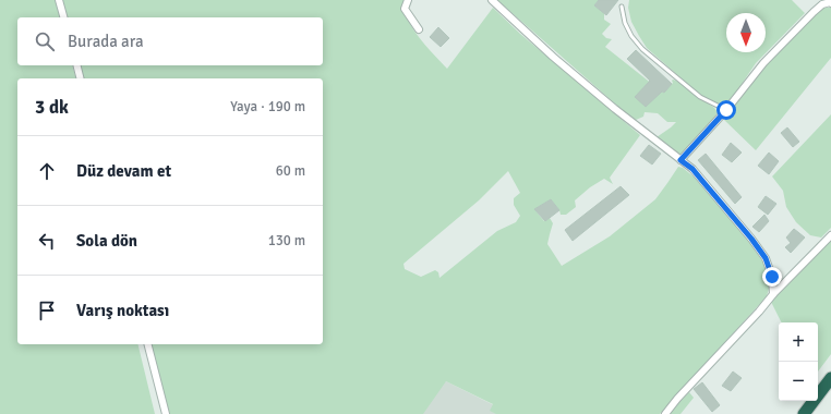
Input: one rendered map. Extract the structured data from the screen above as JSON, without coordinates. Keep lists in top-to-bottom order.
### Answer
{
  "north": "bottom",
  "page": {
    "search": "Burada ara",
    "heading": ["3 dk", "Yaya · 190 m"],
    "list": [
      ["Düz devam et", "60 m"],
      ["Sola dön", "130 m"],
      "Varış noktası"
    ],
    "map_buttons": ["+", "−"]
  }
}
